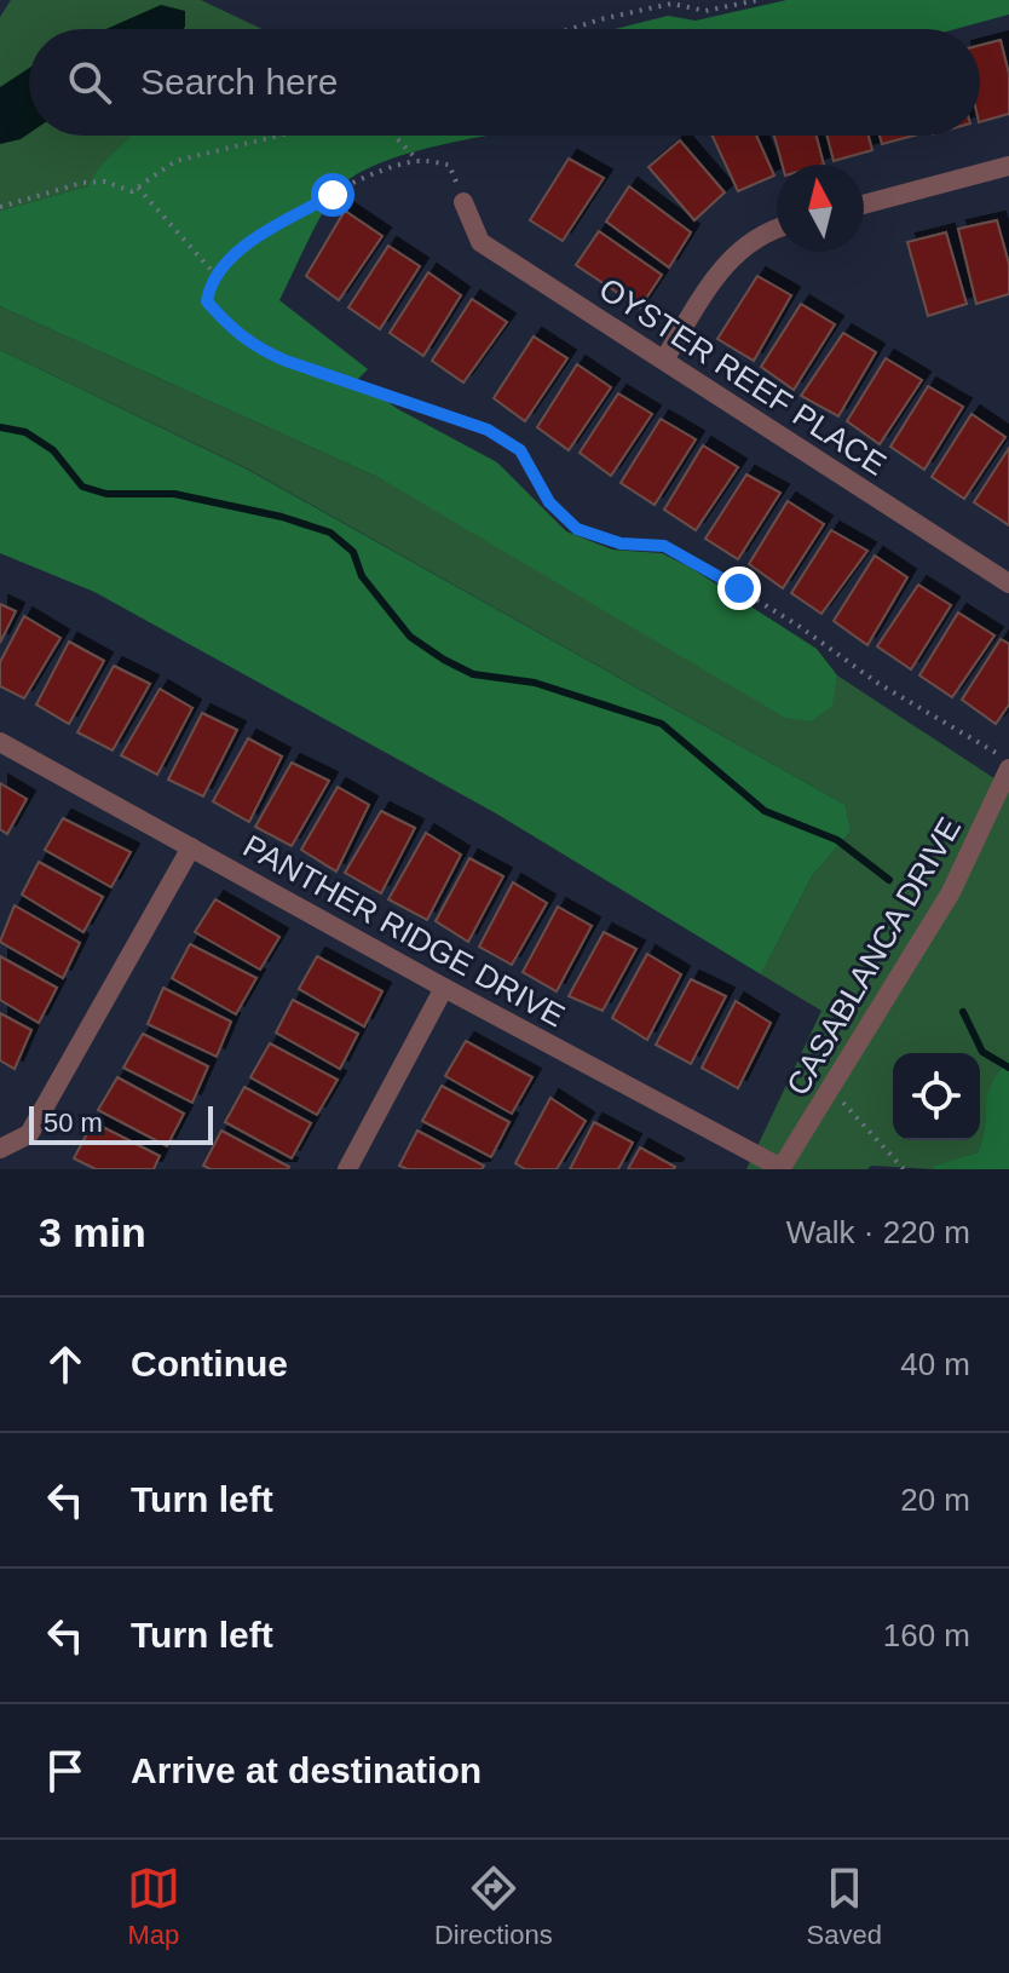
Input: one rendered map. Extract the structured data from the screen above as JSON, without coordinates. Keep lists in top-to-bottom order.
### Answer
{
  "streets": {
    "street": ["OYSTER REEF PLACE", "PANTHER RIDGE DRIVE", "CASABLANCA DRIVE"]
  },
  "crossings": [
    ["PANTHER RIDGE DRIVE", "CASABLANCA DRIVE"]
  ],
  "scale_bar": "50 m",
  "north": "top",
  "page": {
    "search": "Search here",
    "scale": "50 m",
    "heading": ["3 min", "Walk · 220 m"],
    "list": [
      ["Continue", "40 m"],
      ["Turn left", "20 m"],
      ["Turn left", "160 m"],
      "Arrive at destination"
    ],
    "nav": ["Map", "Directions", "Saved"]
  }
}
